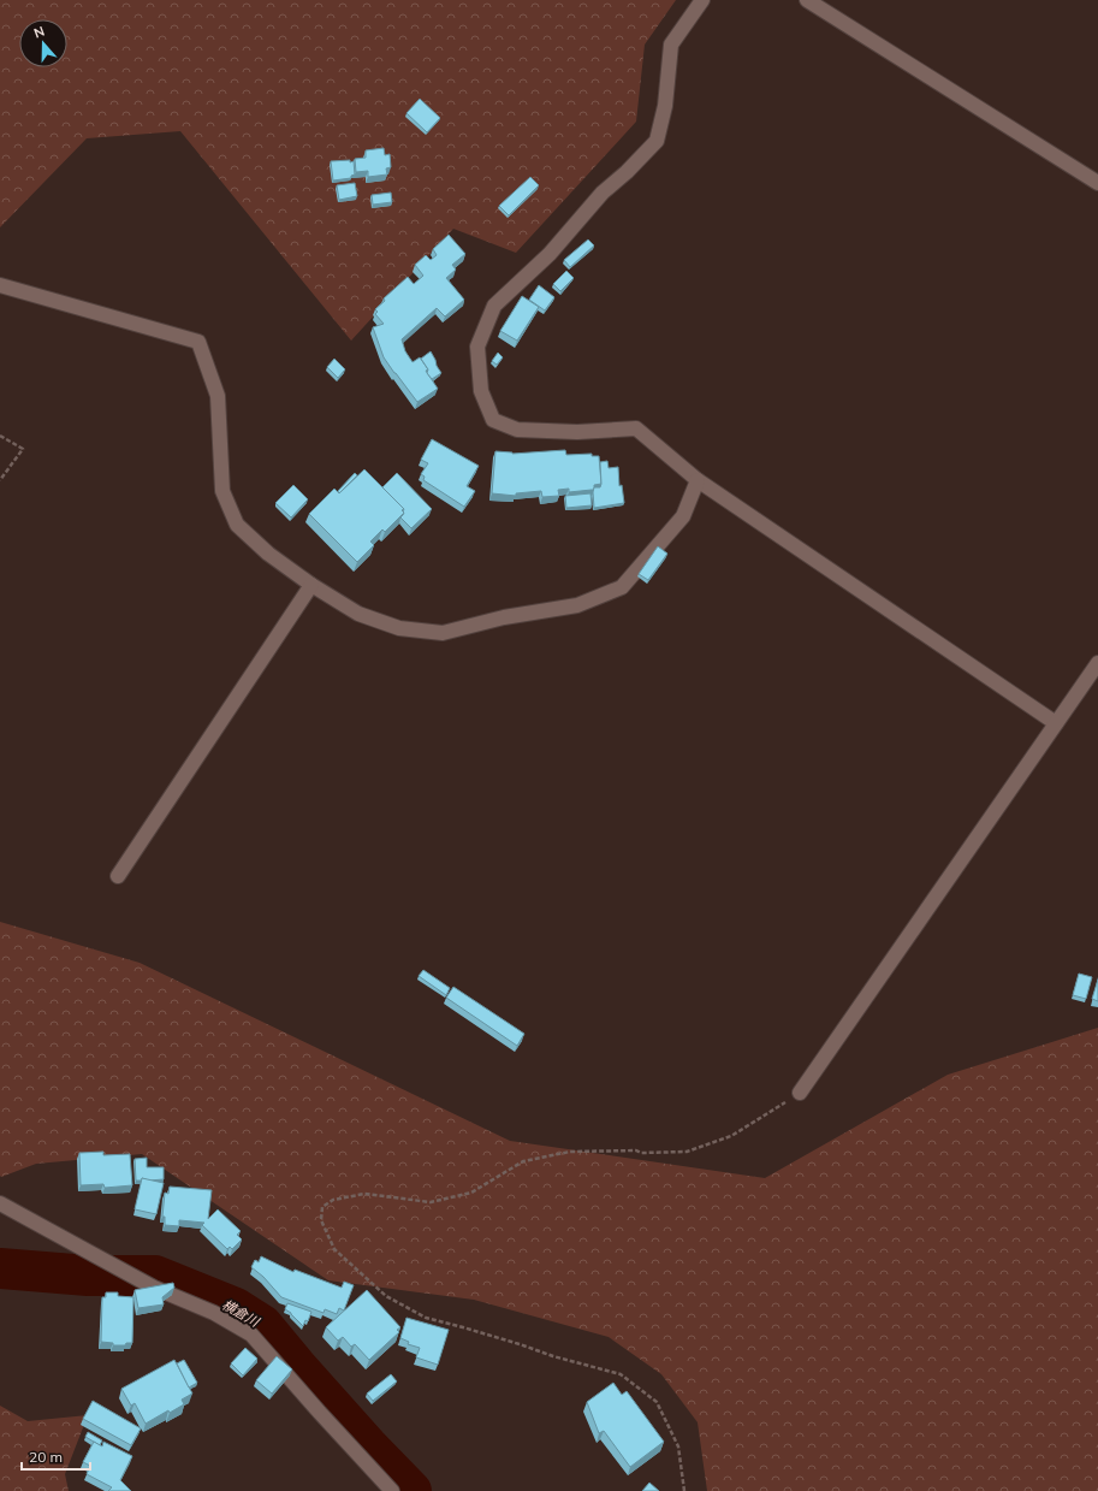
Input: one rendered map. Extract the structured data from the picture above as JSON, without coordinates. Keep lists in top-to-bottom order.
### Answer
{
  "water": ["横倉川"],
  "scale_bar": "20 m",
  "north": "top"
}
